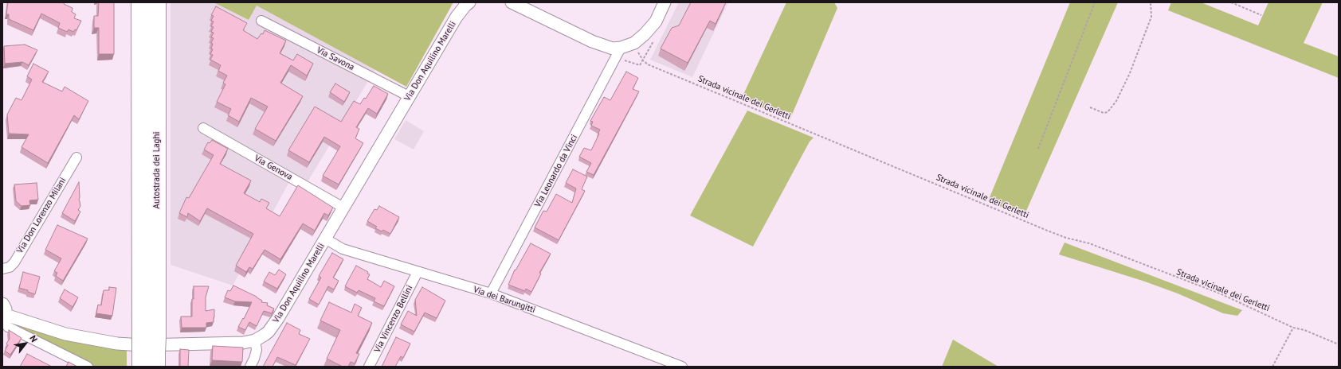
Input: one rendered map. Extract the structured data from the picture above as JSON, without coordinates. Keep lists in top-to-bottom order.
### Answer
{
  "streets": {
    "highway": ["Autostrada dei Laghi"],
    "street": [
      "Via Savona",
      "Via Don Aquilino Marelli",
      "Via Genova",
      "Via Leonardo da Vinci",
      "Via Don Lorenzo Milani",
      "Via dei Barungitti",
      "Via Vincenzo Bellini"
    ],
    "path": ["Strada vicinale dei Gerletti"]
  },
  "crossings": [
    ["Via Savona", "Via Don Aquilino Marelli"],
    ["Via Don Aquilino Marelli", "Via Genova"],
    ["Via Don Aquilino Marelli", "Via dei Barungitti"],
    ["Via Leonardo da Vinci", "Via dei Barungitti"],
    ["Via dei Barungitti", "Via Vincenzo Bellini"]
  ],
  "north": "top right"
}
